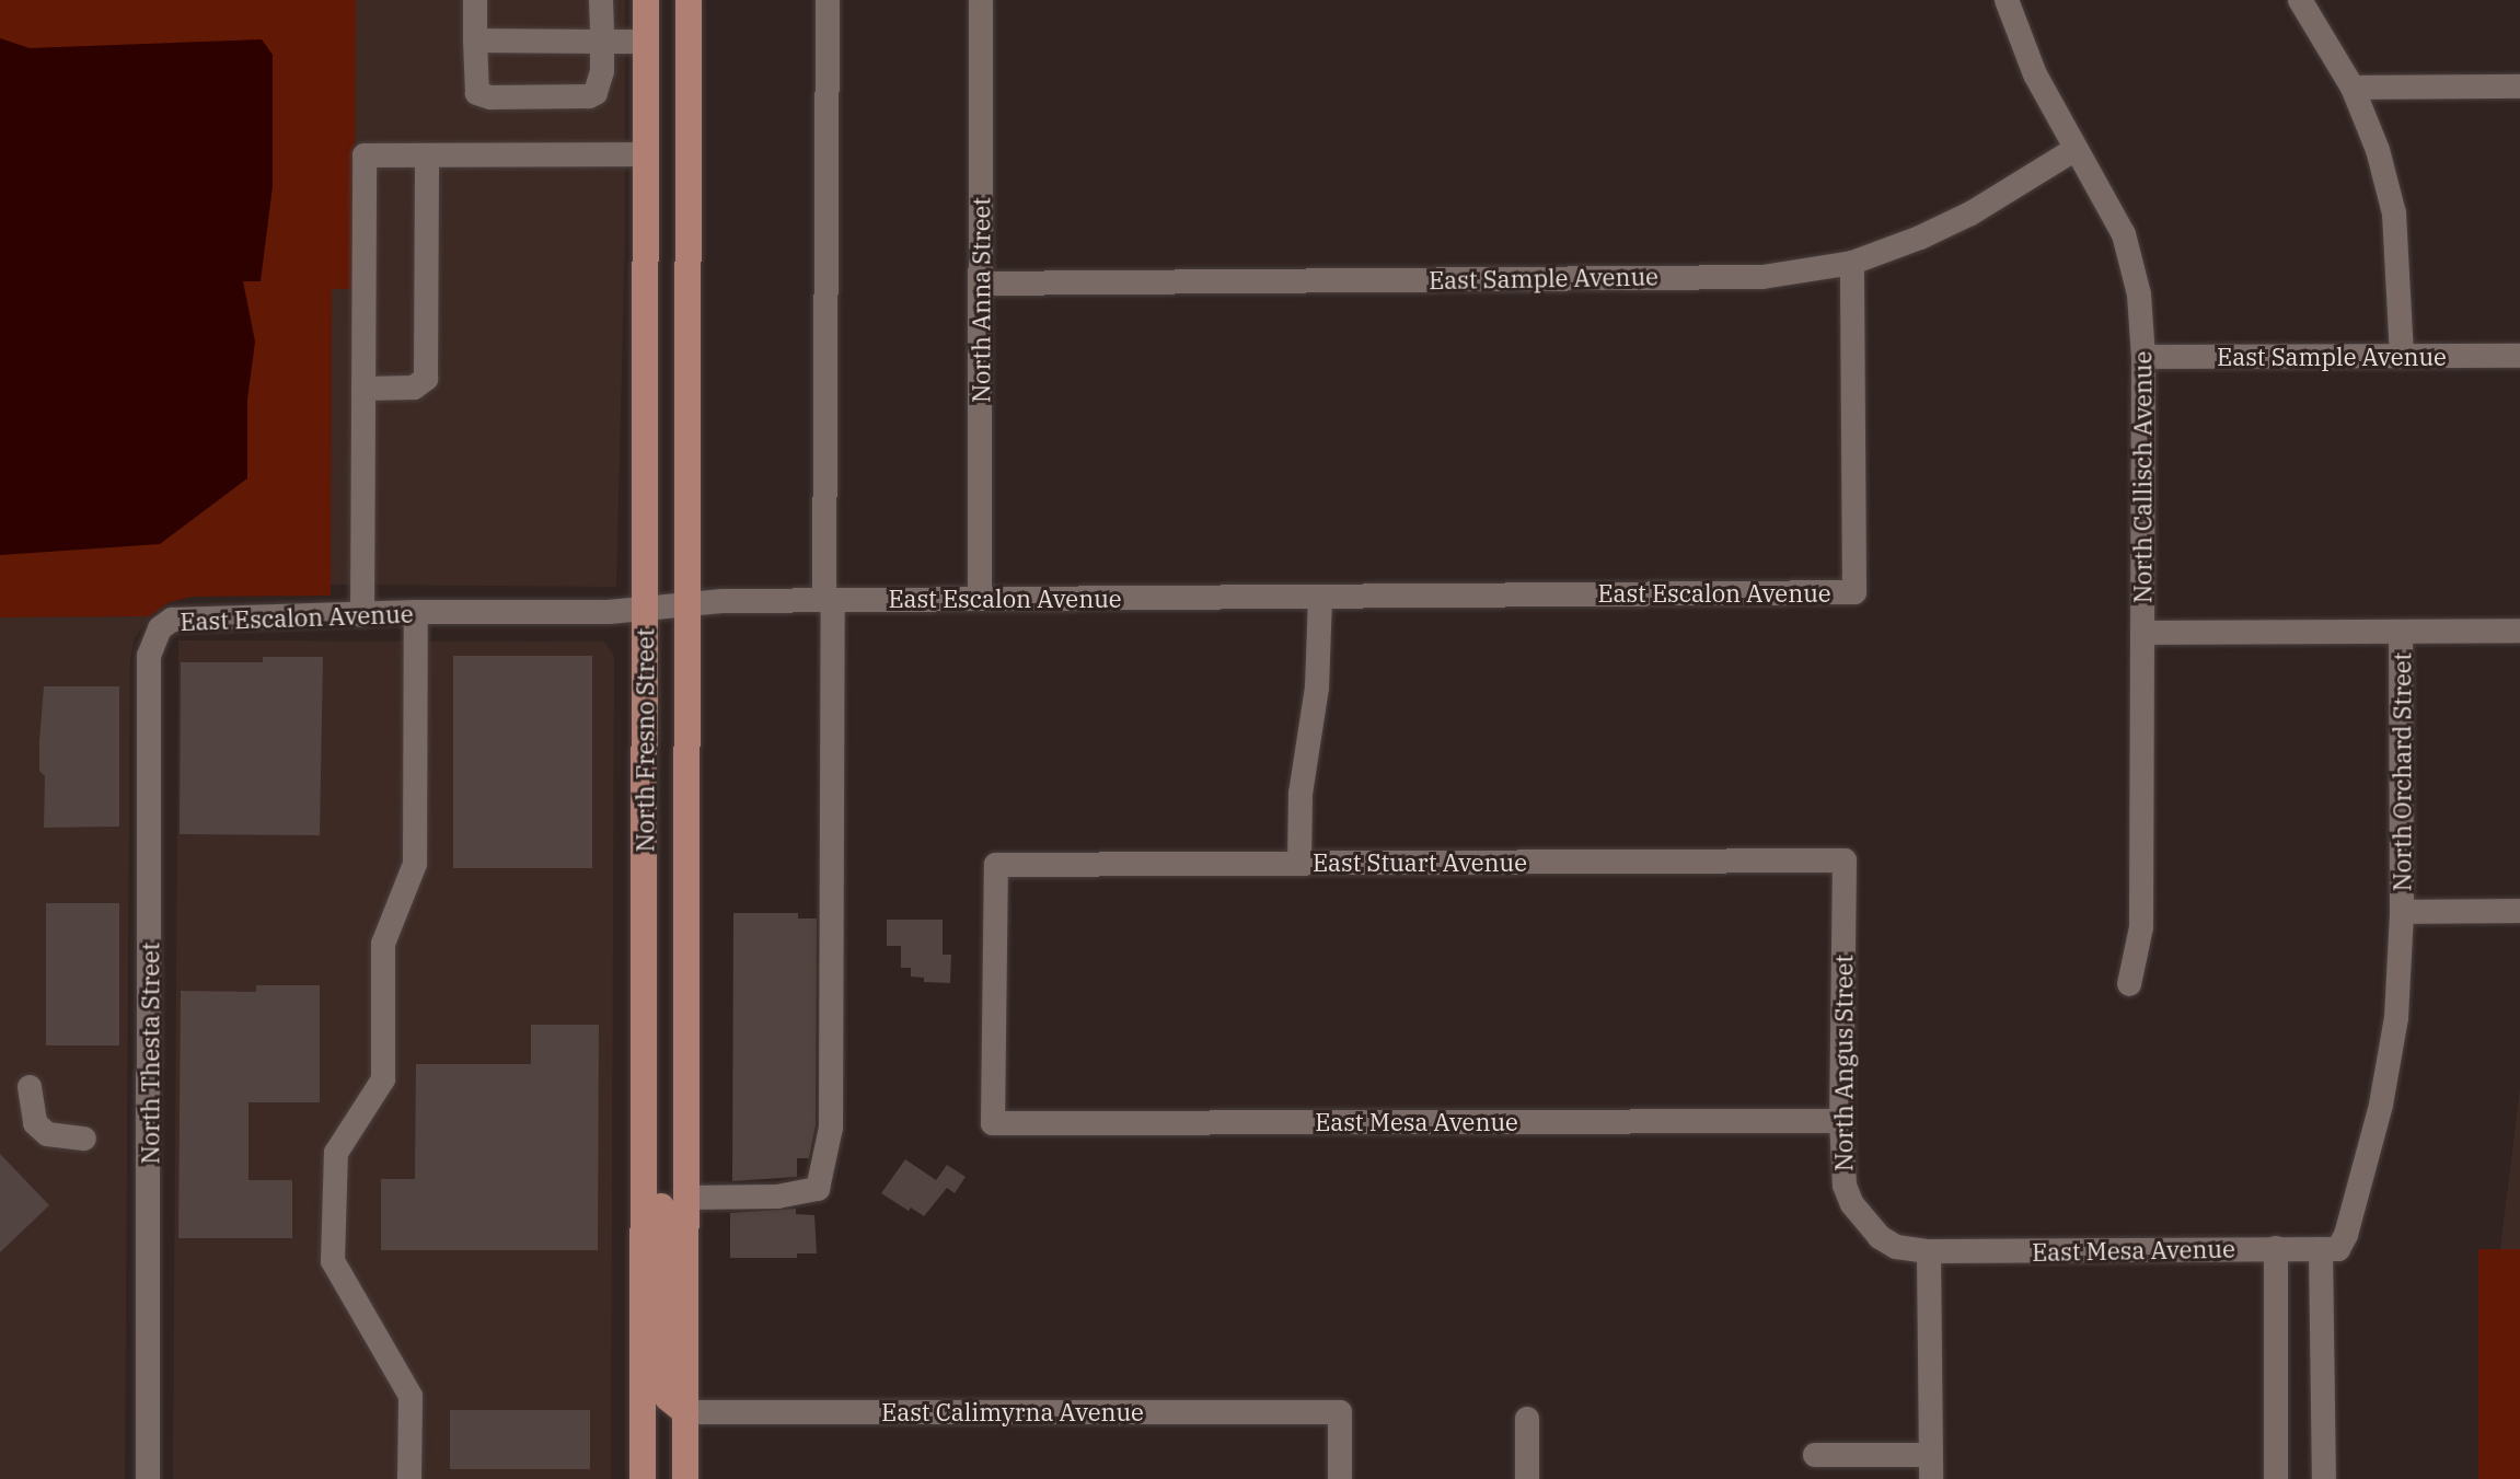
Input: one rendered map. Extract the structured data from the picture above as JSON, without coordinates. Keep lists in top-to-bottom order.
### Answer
{
  "streets": {
    "main road": ["North Fresno Street"],
    "street": [
      "East Sample Avenue",
      "North Anna Street",
      "North Callisch Avenue",
      "East Escalon Avenue",
      "North Orchard Street",
      "East Stuart Avenue",
      "North Thesta Street",
      "North Angus Street",
      "East Mesa Avenue",
      "East Calimyrna Avenue"
    ]
  },
  "crossings": [
    ["East Sample Avenue", "North Anna Street"],
    ["East Sample Avenue", "North Callisch Avenue"],
    ["East Sample Avenue", "East Escalon Avenue"],
    ["North Anna Street", "East Escalon Avenue"],
    ["East Escalon Avenue", "North Fresno Street"],
    ["East Escalon Avenue", "North Thesta Street"],
    ["North Fresno Street", "East Calimyrna Avenue"],
    ["North Orchard Street", "East Mesa Avenue"],
    ["East Stuart Avenue", "North Angus Street"],
    ["East Stuart Avenue", "East Mesa Avenue"],
    ["North Angus Street", "East Mesa Avenue"]
  ]
}
